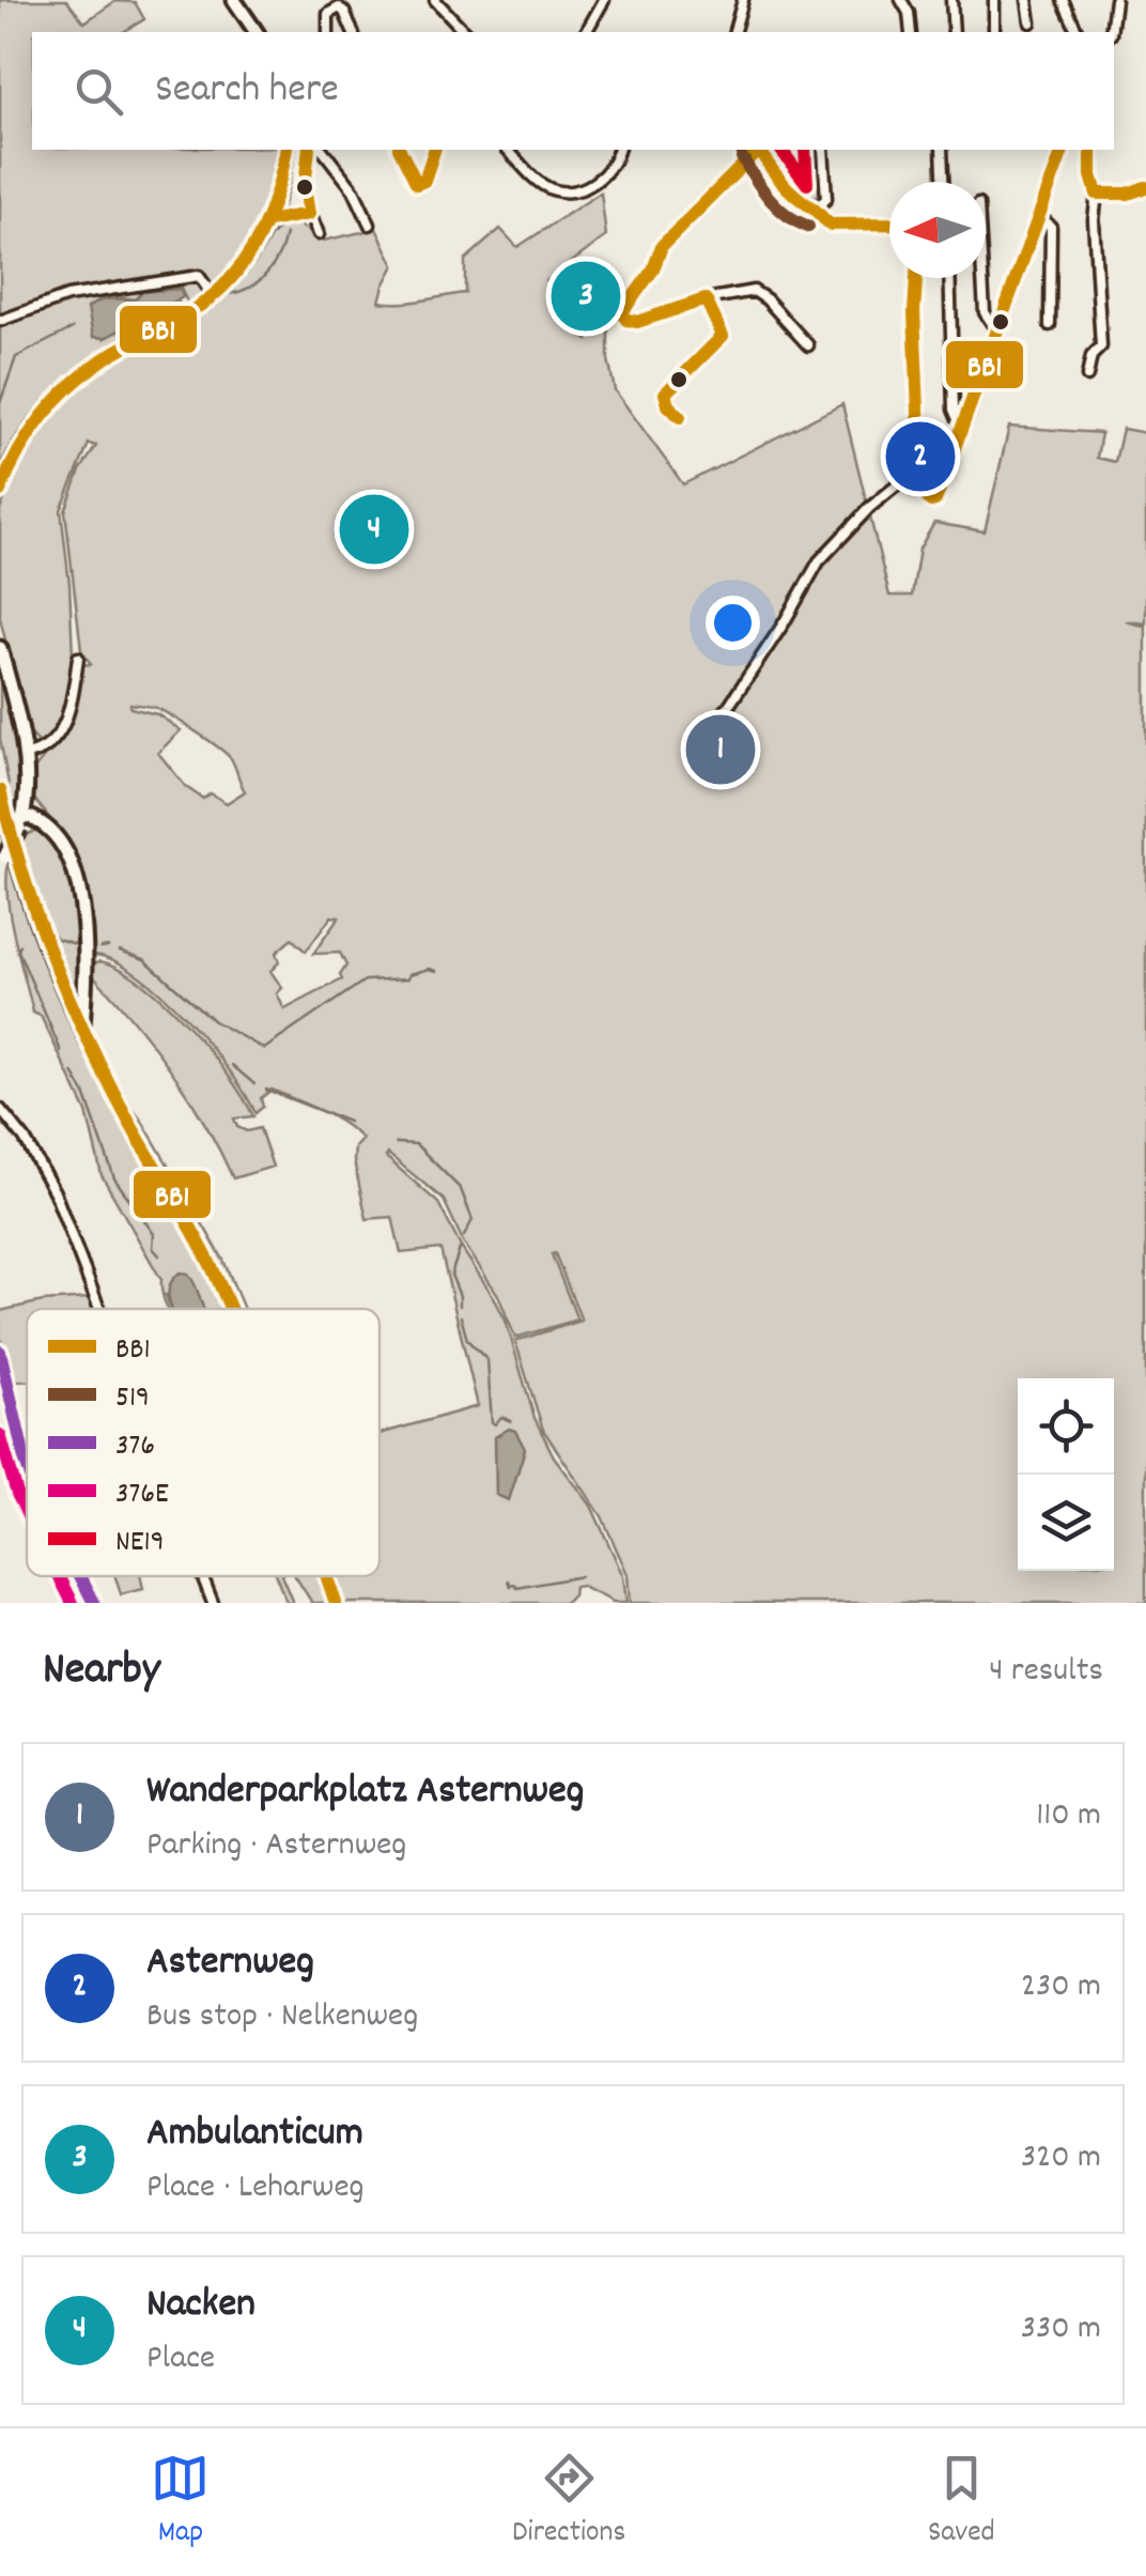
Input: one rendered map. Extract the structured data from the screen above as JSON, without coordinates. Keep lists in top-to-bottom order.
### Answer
{
  "lines": [
    "transit line BB1",
    "transit line NE19",
    "transit line 519",
    "transit line 376",
    "transit line 376E"
  ],
  "legend": [
    "BB1",
    "519",
    "376",
    "376E",
    "NE19"
  ],
  "north": "left",
  "page": {
    "search": "Search here",
    "pins": [
      "3",
      "2",
      "4",
      "1"
    ],
    "heading": ["Nearby", "4 results"],
    "list": [
      {
        "mark": "1",
        "name": "Wanderparkplatz Asternweg",
        "note": "Parking · Asternweg",
        "value": "110 m"
      },
      {
        "mark": "2",
        "name": "Asternweg",
        "note": "Bus stop · Nelkenweg",
        "value": "230 m"
      },
      {
        "mark": "3",
        "name": "Ambulanticum",
        "note": "Place · Leharweg",
        "value": "320 m"
      },
      {
        "mark": "4",
        "name": "Nacken",
        "note": "Place",
        "value": "330 m"
      }
    ],
    "nav": ["Map", "Directions", "Saved"]
  }
}
